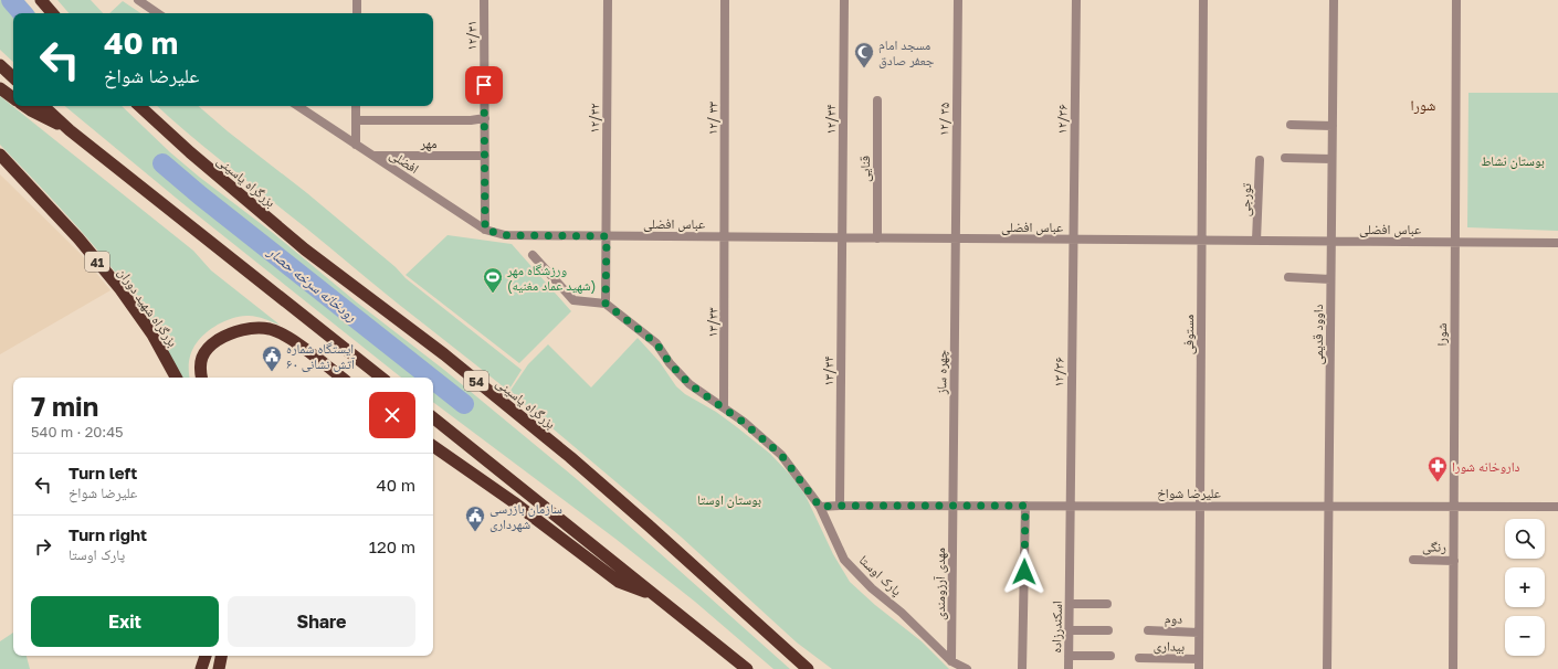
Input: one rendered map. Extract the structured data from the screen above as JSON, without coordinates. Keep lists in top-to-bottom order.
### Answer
{
  "streets": {
    "highway": [
      "بزرگراه یاسینی",
      "41",
      "بزرگراه شهید دوران",
      "54"
    ],
    "street": [
      "۱۲/۳۱",
      "۱۲/۳۲",
      "۱۲/ ۳۳",
      "۱۲/۳۴",
      "۱۲/ ۳۵",
      "۱۲/۳۶",
      "مهر",
      "افضلی",
      "قنایی",
      "تورجی",
      "عباس افضلی",
      "۱۳/۳۳",
      "مستوفی",
      "داوود قدیمی",
      "شورا",
      "۱۳/۳۴",
      "چهره ساز",
      "۱۳/۳۶",
      "علیرضا شواخ",
      "رنگی",
      "پارک اوستا",
      "مهدی آرزومندی",
      "دوم",
      "اسکندرزاده",
      "بیداری"
    ]
  },
  "crossings": [
    ["۱۲/۳۱", "مهر"],
    ["۱۲/۳۱", "افضلی"],
    ["۱۲/۳۲", "عباس افضلی"],
    ["۱۲/۳۲", "پارک اوستا"],
    ["۱۲/ ۳۳", "عباس افضلی"],
    ["۱۲/ ۳۳", "۱۳/۳۳"],
    ["۱۲/۳۴", "عباس افضلی"],
    ["۱۲/۳۴", "۱۳/۳۴"],
    ["۱۲/ ۳۵", "عباس افضلی"],
    ["۱۲/ ۳۵", "چهره ساز"],
    ["۱۲/۳۶", "عباس افضلی"],
    ["۱۲/۳۶", "۱۳/۳۶"],
    ["مهر", "افضلی"],
    ["افضلی", "عباس افضلی"],
    ["قنایی", "عباس افضلی"],
    ["تورجی", "عباس افضلی"],
    ["عباس افضلی", "۱۳/۳۳"],
    ["عباس افضلی", "مستوفی"],
    ["عباس افضلی", "داوود قدیمی"],
    ["عباس افضلی", "شورا"],
    ["عباس افضلی", "۱۳/۳۴"],
    ["عباس افضلی", "چهره ساز"],
    ["عباس افضلی", "۱۳/۳۶"],
    ["۱۳/۳۳", "پارک اوستا"],
    ["مستوفی", "علیرضا شواخ"],
    ["مستوفی", "دوم"],
    ["مستوفی", "بیداری"],
    ["داوود قدیمی", "علیرضا شواخ"],
    ["شورا", "علیرضا شواخ"],
    ["شورا", "رنگی"],
    ["۱۳/۳۴", "علیرضا شواخ"],
    ["چهره ساز", "علیرضا شواخ"],
    ["چهره ساز", "مهدی آرزومندی"],
    ["۱۳/۳۶", "علیرضا شواخ"],
    ["۱۳/۳۶", "اسکندرزاده"],
    ["علیرضا شواخ", "پارک اوستا"],
    ["علیرضا شواخ", "مهدی آرزومندی"],
    ["علیرضا شواخ", "اسکندرزاده"],
    ["پارک اوستا", "مهدی آرزومندی"]
  ],
  "districts": ["شورا"],
  "water": ["رودخانه سرخه حصار"],
  "parks": ["بوستان نشاط", "بوستان اوستا"],
  "places": {
    "mosque": ["مسجد امام جعفر صادق"],
    "sports": ["ورزشگاه مهر (شهید عماد مغنیه)"],
    "public building": ["ایستگاه شماره ۶۰ آتش نشانی", "سازمان بازرسی شهرداری"],
    "pharmacy": ["داروخانه شورا"]
  },
  "page": {
    "turn": ["40 m", "علیرضا شواخ"],
    "heading": ["7 min", "540 m · 20:45"],
    "list": [
      {
        "name": "Turn left",
        "note": "علیرضا شواخ",
        "value": "40 m"
      },
      {
        "name": "Turn right",
        "note": "پارک اوستا",
        "value": "120 m"
      }
    ],
    "map_buttons": ["+", "−"],
    "buttons": ["Exit", "Share"]
  }
}
